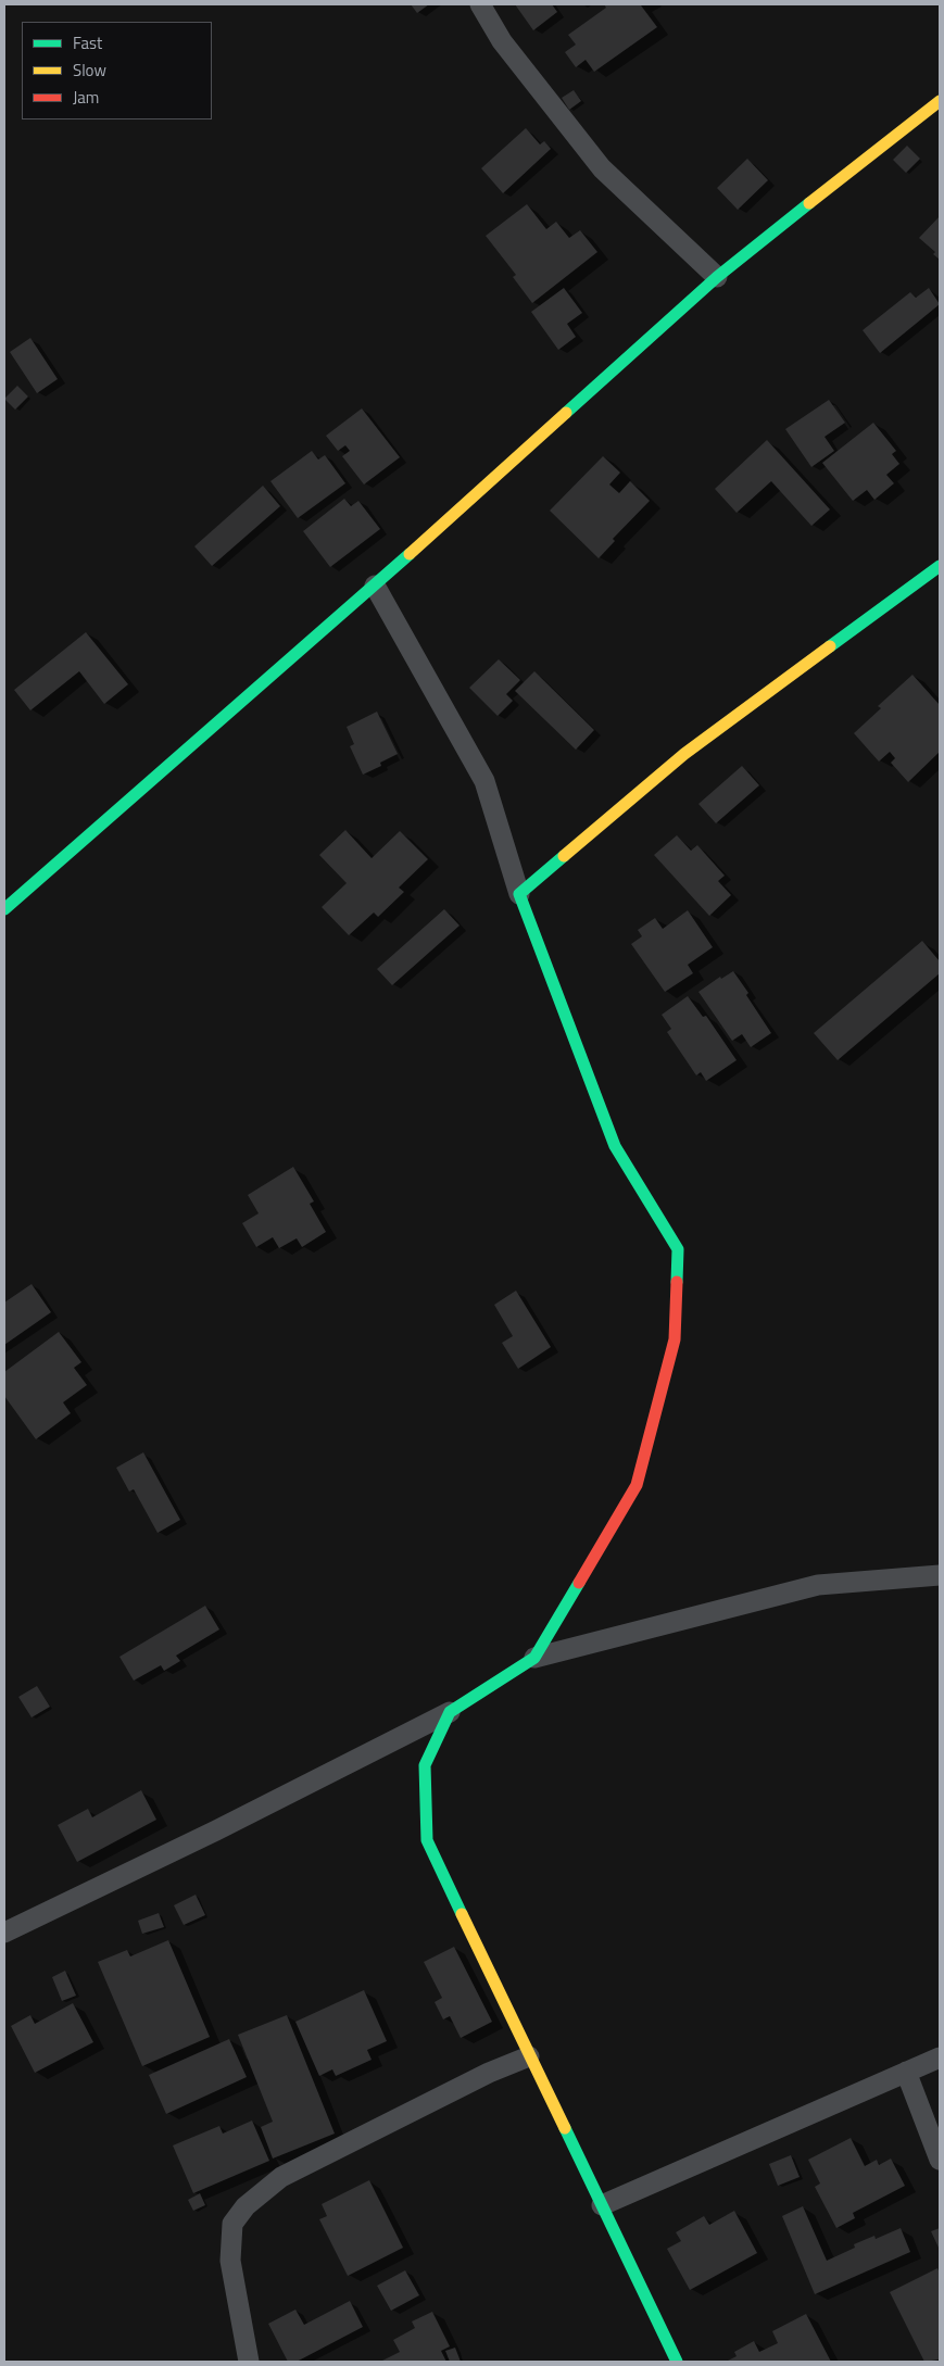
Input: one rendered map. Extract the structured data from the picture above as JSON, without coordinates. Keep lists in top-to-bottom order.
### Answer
{
  "legend": ["Fast", "Slow", "Jam"]
}
